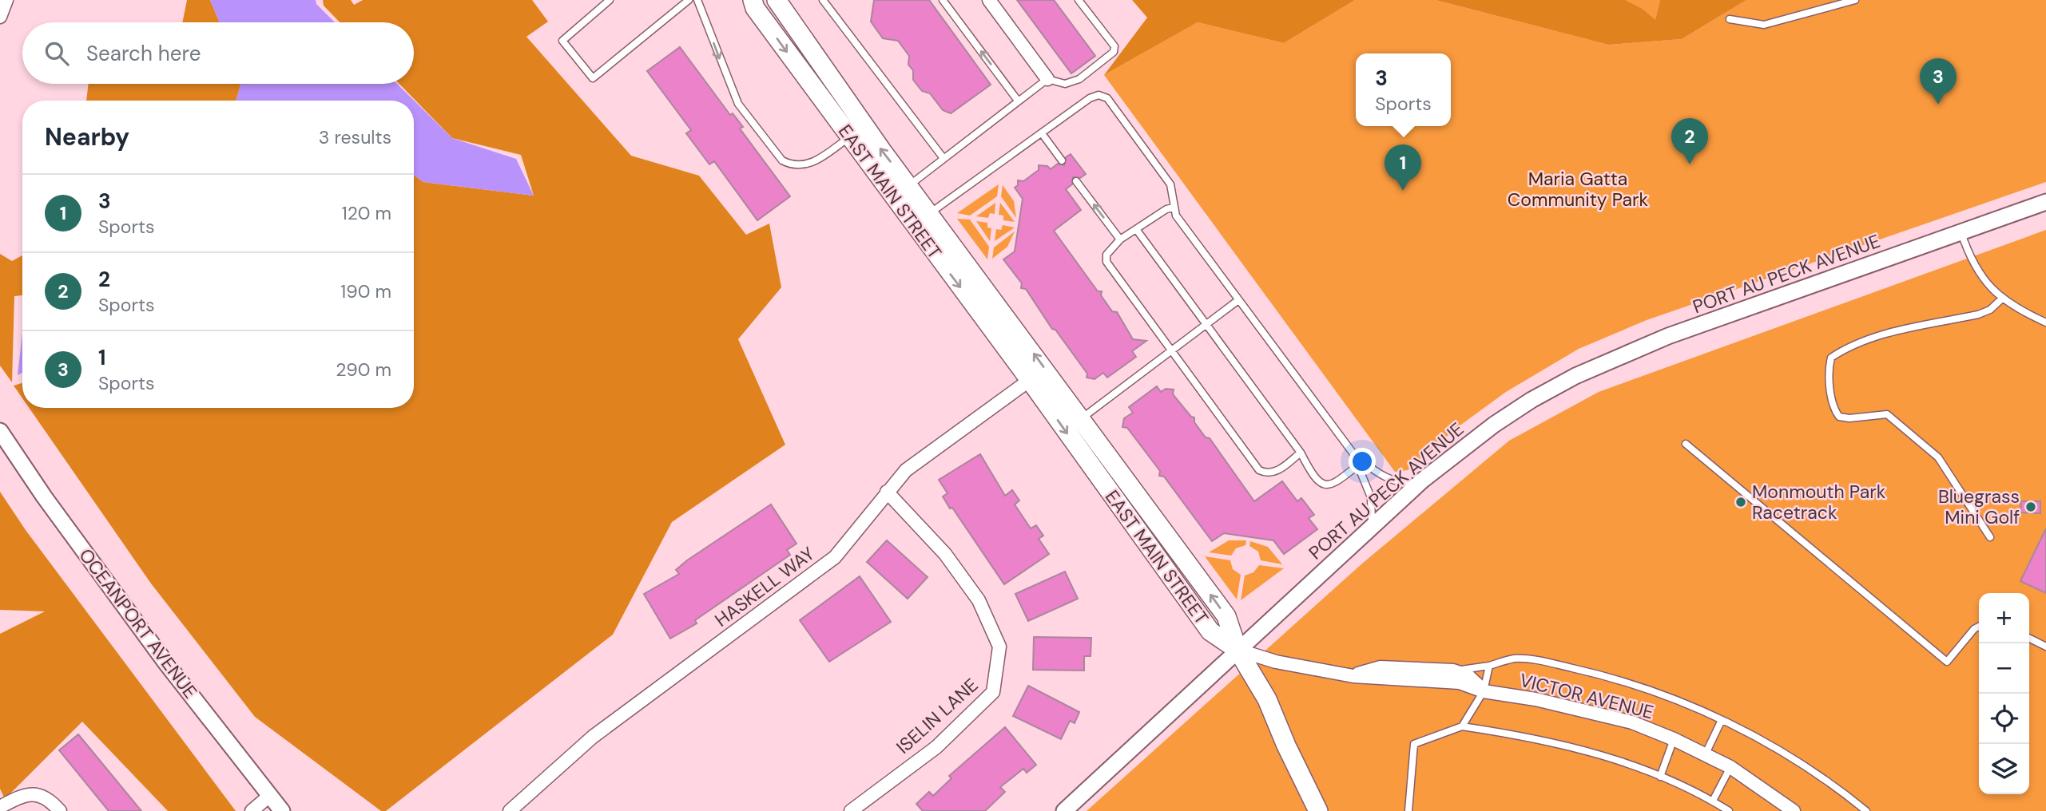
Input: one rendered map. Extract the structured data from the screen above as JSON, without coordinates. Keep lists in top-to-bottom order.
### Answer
{
  "streets": {
    "main road": ["EAST MAIN STREET"],
    "street": [
      "PORT AU PECK AVENUE",
      "HASKELL WAY",
      "OCEANPORT AVENUE",
      "VICTOR AVENUE",
      "ISELIN LANE"
    ]
  },
  "crossings": [
    ["EAST MAIN STREET", "PORT AU PECK AVENUE"],
    ["EAST MAIN STREET", "HASKELL WAY"],
    ["EAST MAIN STREET", "VICTOR AVENUE"],
    ["PORT AU PECK AVENUE", "VICTOR AVENUE"],
    ["HASKELL WAY", "ISELIN LANE"]
  ],
  "parks": ["Maria Gatta Community Park"],
  "places": ["Monmouth Park Racetrack", "Bluegrass Mini Golf"],
  "page": {
    "search": "Search here",
    "popup": ["3", "Sports"],
    "pins": ["3", "2", "1"],
    "heading": ["Nearby", "3 results"],
    "list": [
      {
        "mark": "1",
        "name": "3",
        "note": "Sports",
        "value": "120 m"
      },
      {
        "mark": "2",
        "name": "2",
        "note": "Sports",
        "value": "190 m"
      },
      {
        "mark": "3",
        "name": "1",
        "note": "Sports",
        "value": "290 m"
      }
    ],
    "map_buttons": ["+", "−"]
  }
}
